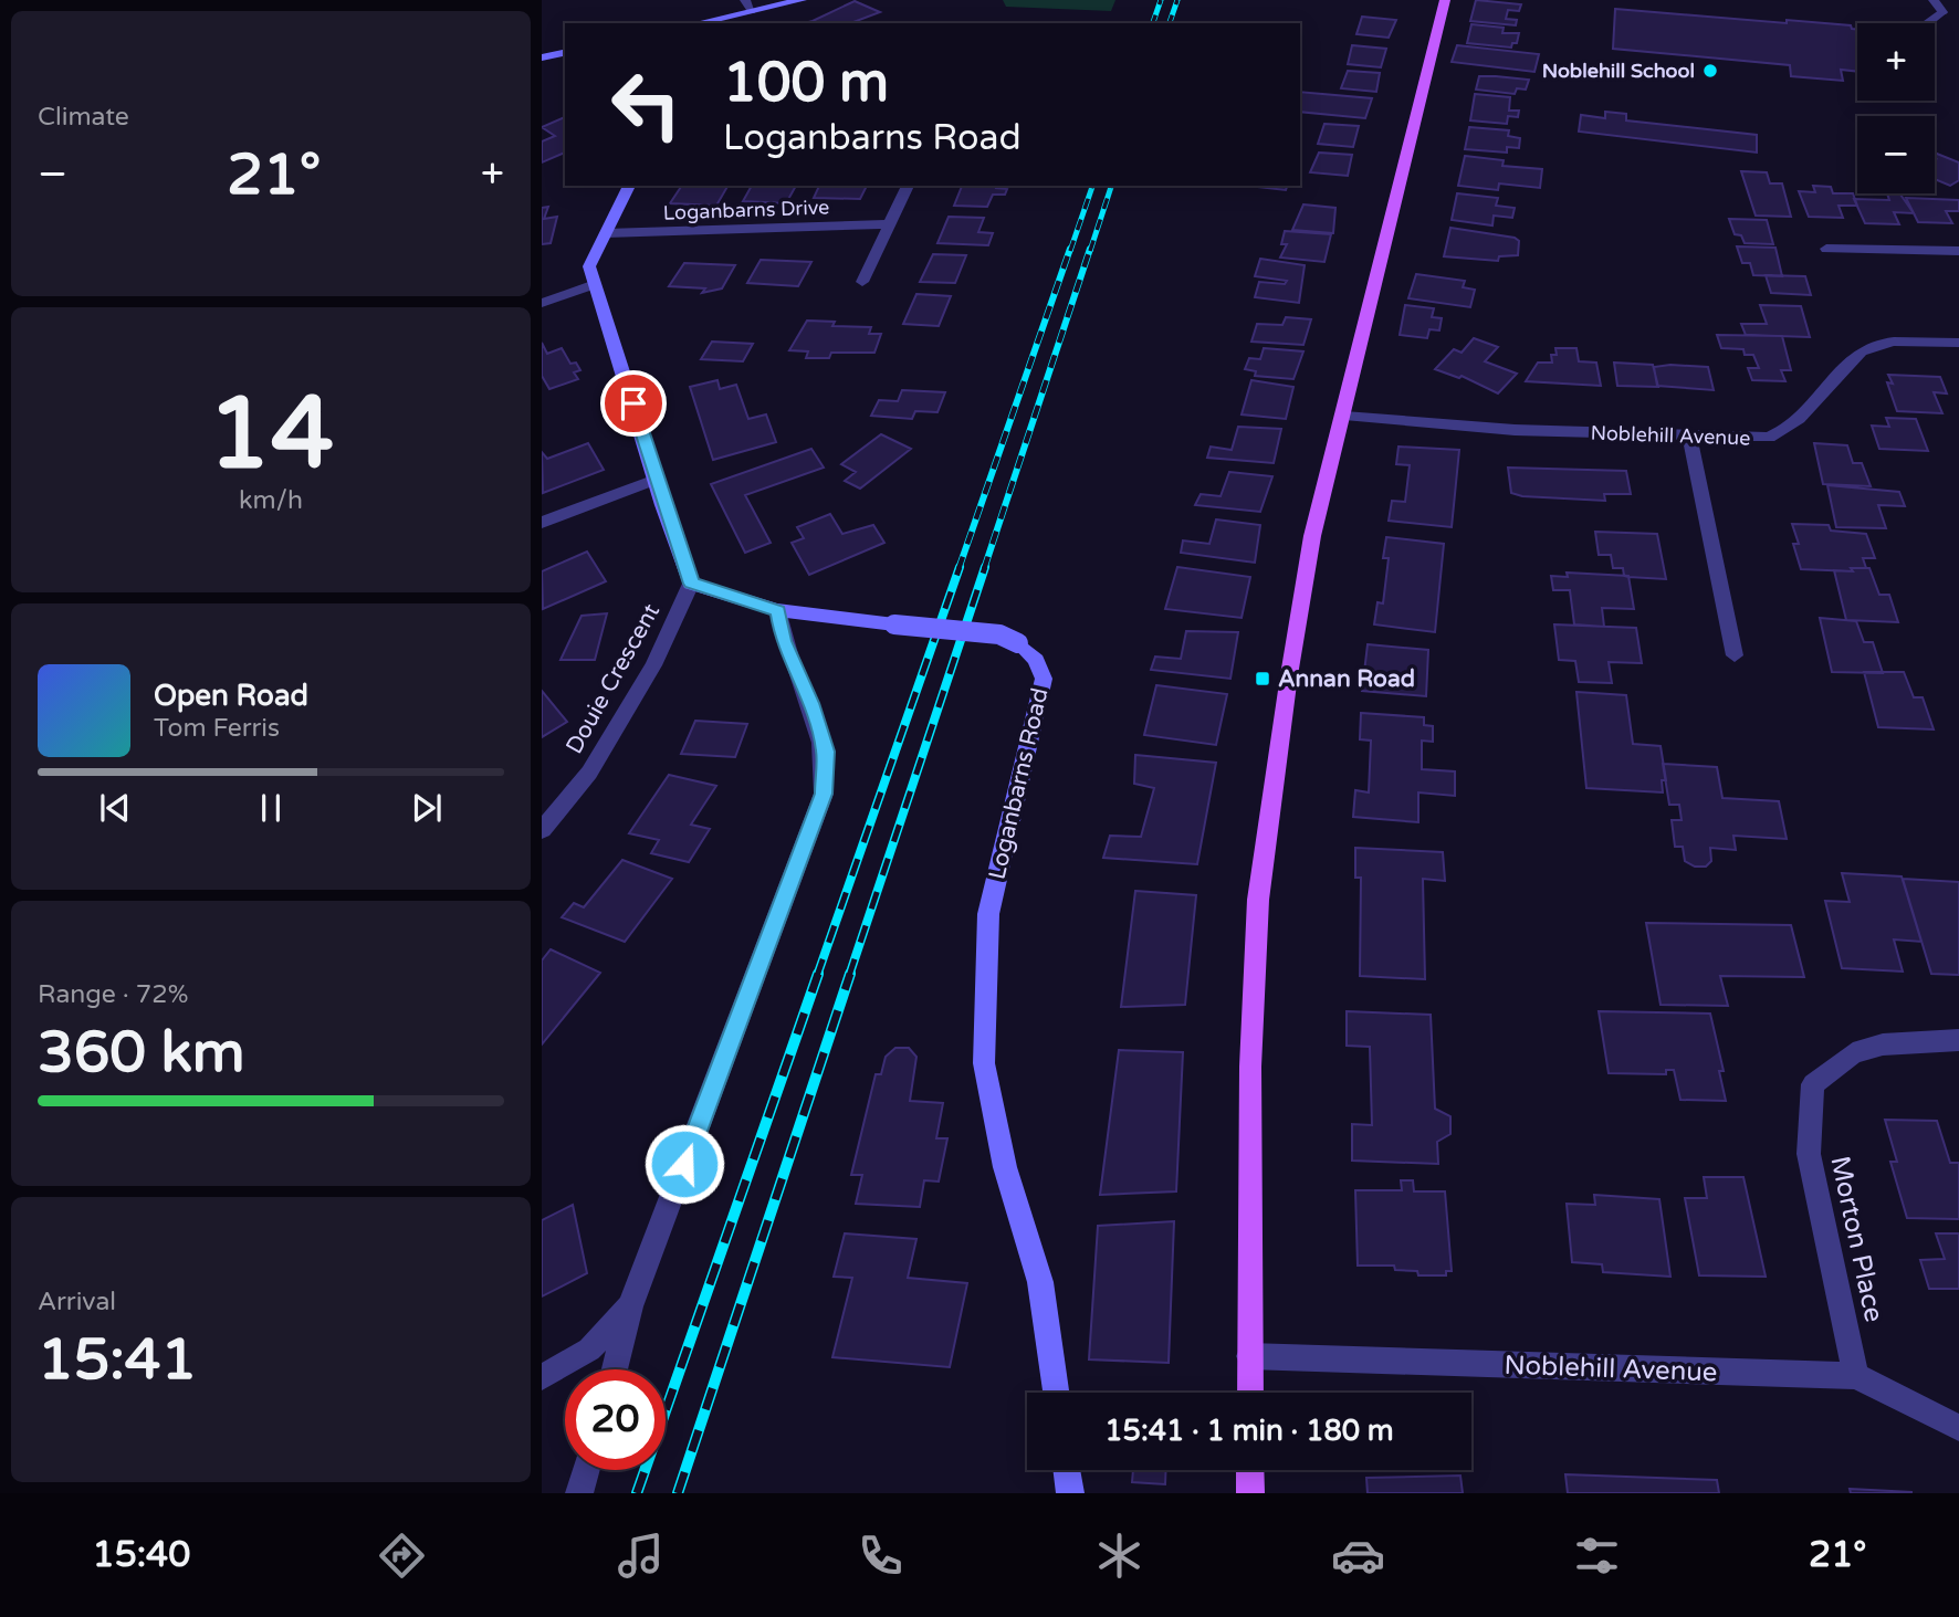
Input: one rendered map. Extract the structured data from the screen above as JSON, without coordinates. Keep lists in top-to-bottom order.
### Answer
{
  "streets": {
    "street": [
      "Loganbarns Drive",
      "Noblehill Avenue",
      "Douie Crescent",
      "Loganbarns Road",
      "Morton Place"
    ]
  },
  "crossings": [
    ["Noblehill Avenue", "Morton Place"],
    ["Douie Crescent", "Loganbarns Road"]
  ],
  "places": {
    "other": ["Noblehill School"],
    "transit": ["Annan Road"]
  },
  "page": {
    "tile": [
      "Climate",
      ["14", "km/h"],
      ["Range · 72%", "360 km"],
      ["Arrival", "15:41"]
    ],
    "map_buttons": ["+", "−"],
    "turn": ["100 m", "Loganbarns Road"],
    "heat": ["−", "21°", "+"],
    "song": ["Open Road", "Tom Ferris"],
    "limit": "20",
    "trip": "15:41 · 1 min · 180 m",
    "tabs": ["15:40", "21°"]
  }
}
